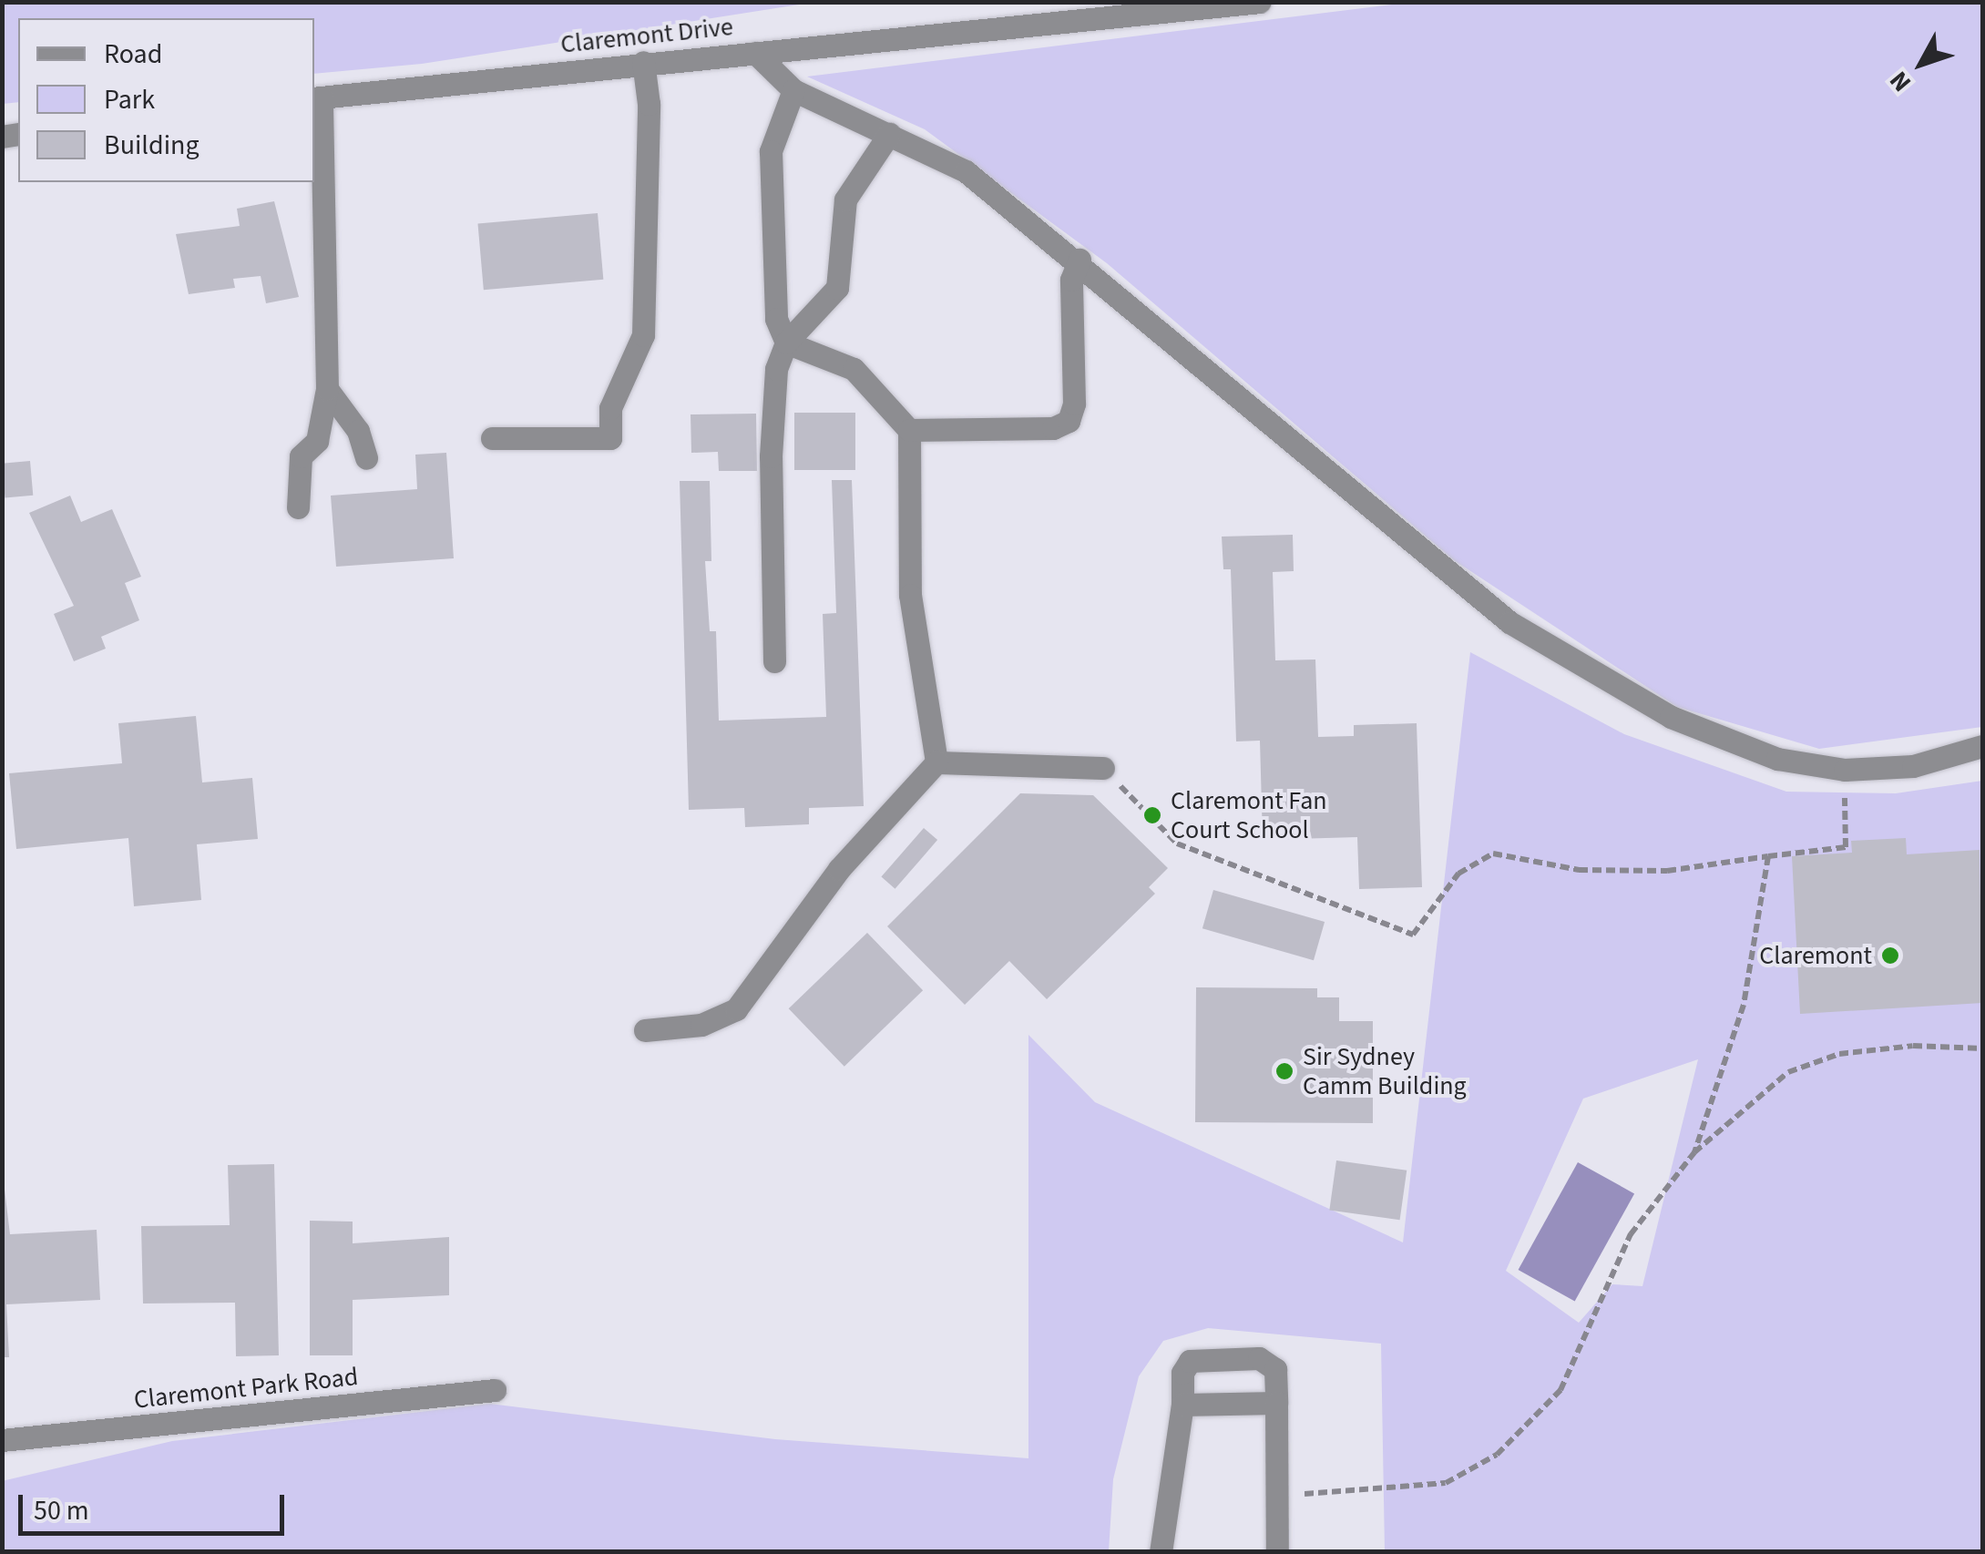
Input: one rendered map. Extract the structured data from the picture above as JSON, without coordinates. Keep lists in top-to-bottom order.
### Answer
{
  "streets": {
    "street": ["Claremont Drive", "Claremont Park Road"]
  },
  "places": ["Claremont Fan Court School", "Claremont", "Sir Sydney Camm Building"],
  "legend": ["Road", "Park", "Building"],
  "scale_bar": "50 m",
  "north": "bottom left"
}
